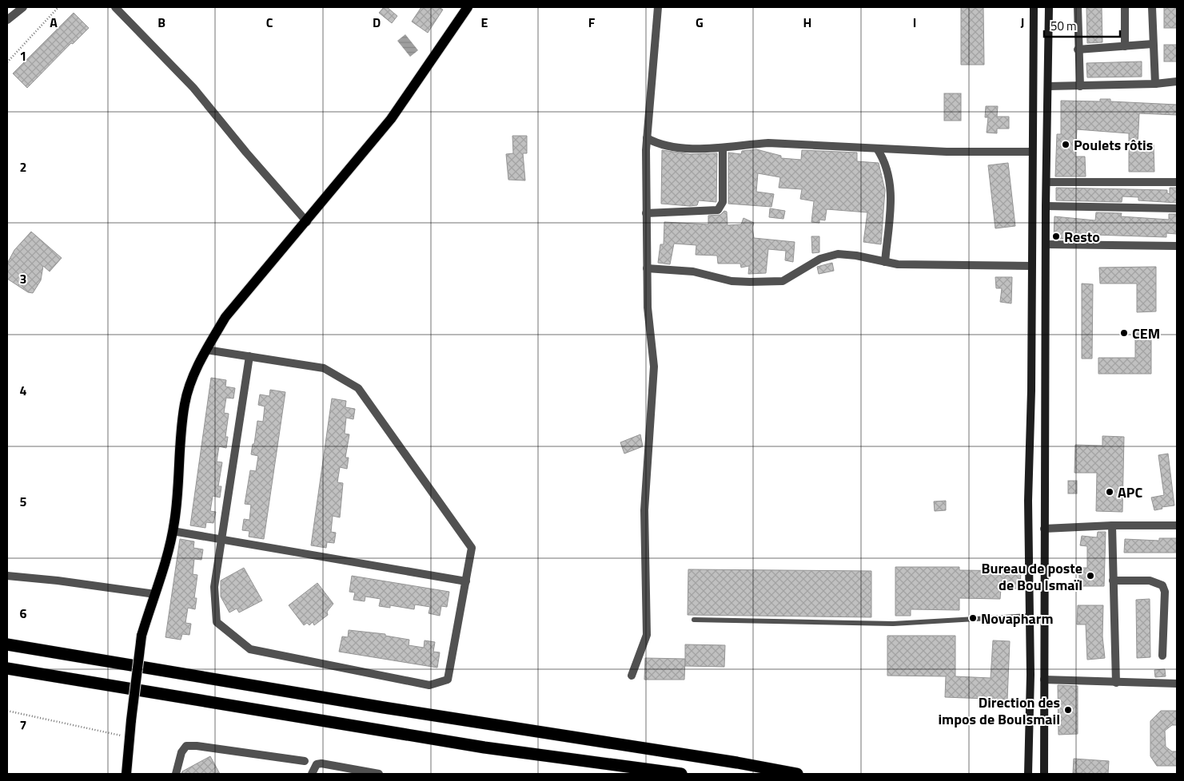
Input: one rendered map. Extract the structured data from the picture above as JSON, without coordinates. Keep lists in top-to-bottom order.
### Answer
{
  "places": [
    "Poulets rôtis",
    "Resto",
    "CEM",
    "APC",
    "Bureau de poste de Bou Ismaïl",
    "Novapharm",
    "Direction des impos de BouIsmail"
  ],
  "scale_bar": "50 m",
  "grid": {
    "columns": [
      "A",
      "B",
      "C",
      "D",
      "E",
      "F",
      "G",
      "H",
      "I",
      "J"
    ],
    "rows": [
      "1",
      "2",
      "3",
      "4",
      "5",
      "6",
      "7"
    ]
  }
}
